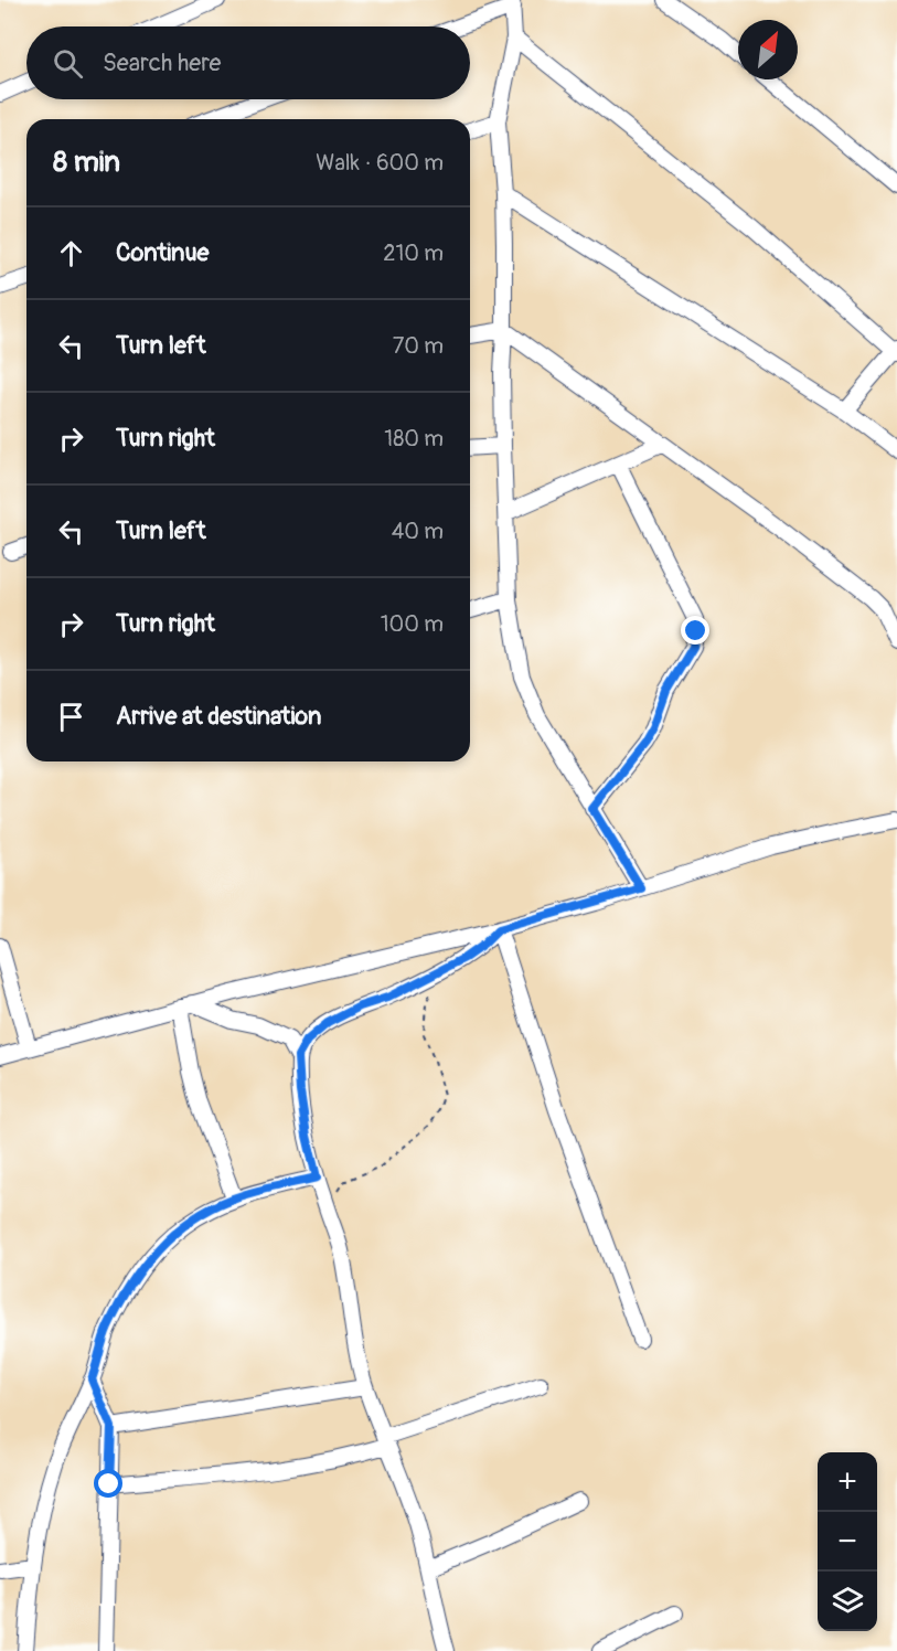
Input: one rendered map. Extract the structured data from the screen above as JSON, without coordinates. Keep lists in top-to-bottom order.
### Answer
{
  "north": "top right",
  "page": {
    "search": "Search here",
    "heading": ["8 min", "Walk · 600 m"],
    "list": [
      ["Continue", "210 m"],
      ["Turn left", "70 m"],
      ["Turn right", "180 m"],
      ["Turn left", "40 m"],
      ["Turn right", "100 m"],
      "Arrive at destination"
    ],
    "map_buttons": ["+", "−"]
  }
}
